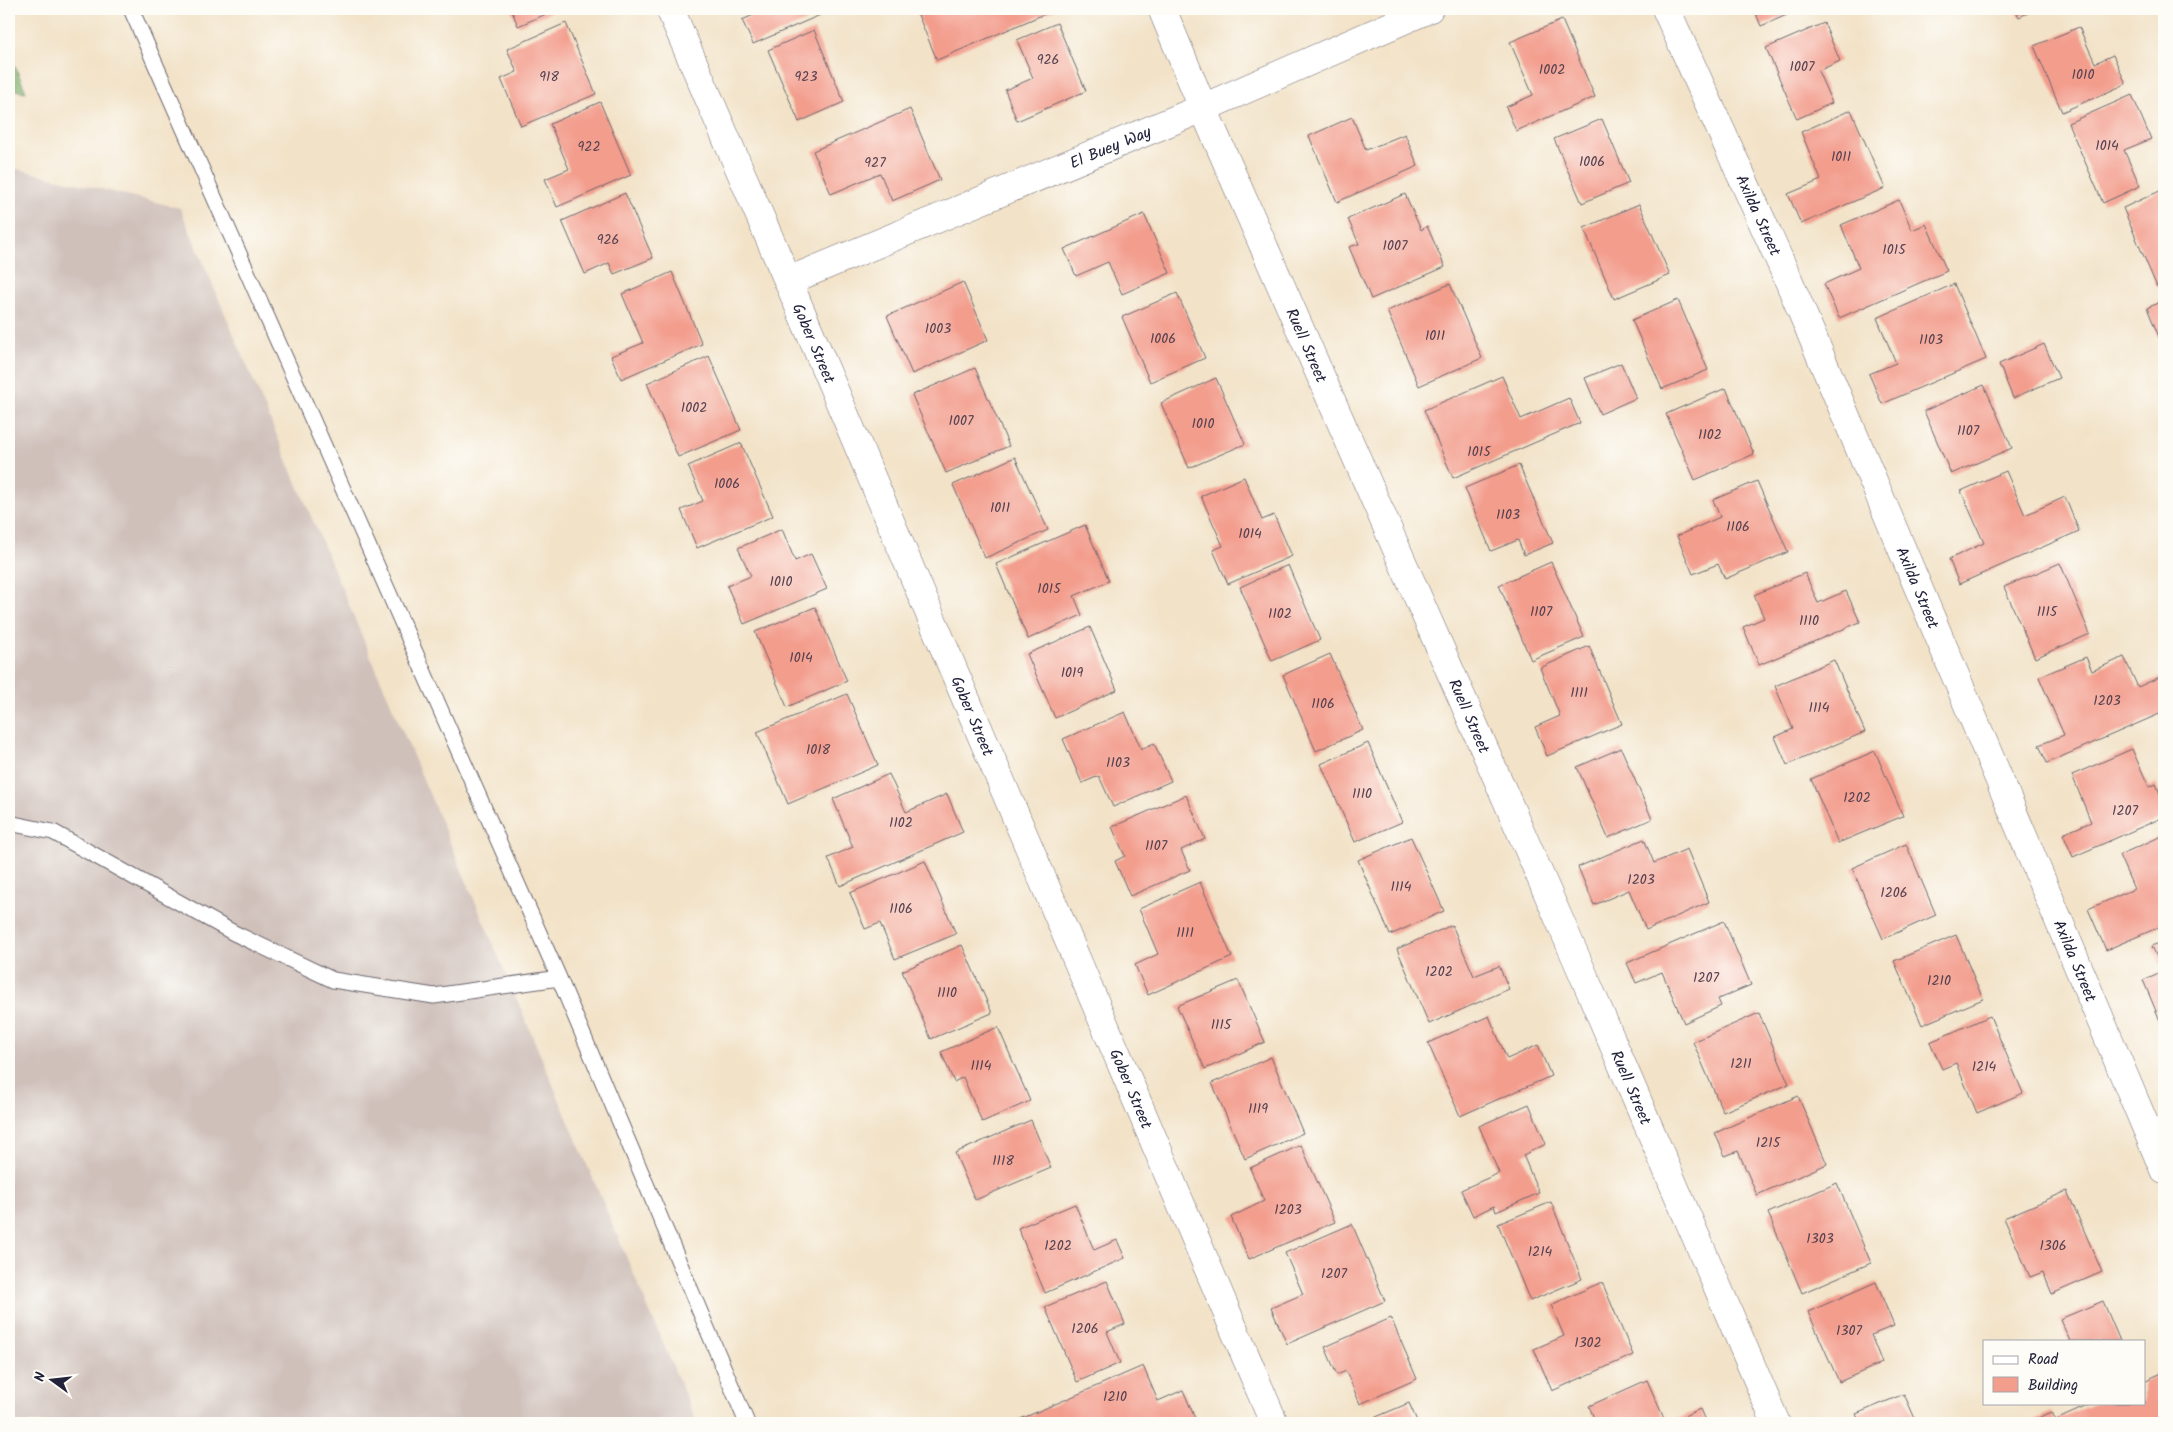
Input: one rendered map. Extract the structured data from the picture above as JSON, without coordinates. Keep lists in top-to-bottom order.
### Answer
{
  "streets": {
    "street": [
      "El Buey Way",
      "Axilda Street",
      "Gober Street",
      "Ruell Street"
    ]
  },
  "crossings": [
    ["El Buey Way", "Gober Street"],
    ["El Buey Way", "Ruell Street"]
  ],
  "house_numbers": [
    "926",
    "1007",
    "1002",
    "1010",
    "918",
    "923",
    "1014",
    "922",
    "1011",
    "1006",
    "927",
    "926",
    "1007",
    "1015",
    "1003",
    "1011",
    "1006",
    "1103",
    "1002",
    "1007",
    "1010",
    "1107",
    "1102",
    "1015",
    "1006",
    "1011",
    "1103",
    "1106",
    "1014",
    "1010",
    "1015",
    "1107",
    "1115",
    "1102",
    "1110",
    "1014",
    "1019",
    "1111",
    "1203",
    "1106",
    "1114",
    "1018",
    "1103",
    "1110",
    "1202",
    "1207",
    "1102",
    "1107",
    "1203",
    "1114",
    "1206",
    "1106",
    "1111",
    "1202",
    "1207",
    "1210",
    "1110",
    "1115",
    "1211",
    "1114",
    "1214",
    "1119",
    "1215",
    "1118",
    "1203",
    "1303",
    "1202",
    "1306",
    "1214",
    "1207",
    "1206",
    "1307",
    "1302",
    "1210"
  ],
  "legend": ["Road", "Building"],
  "north": "left"
}
